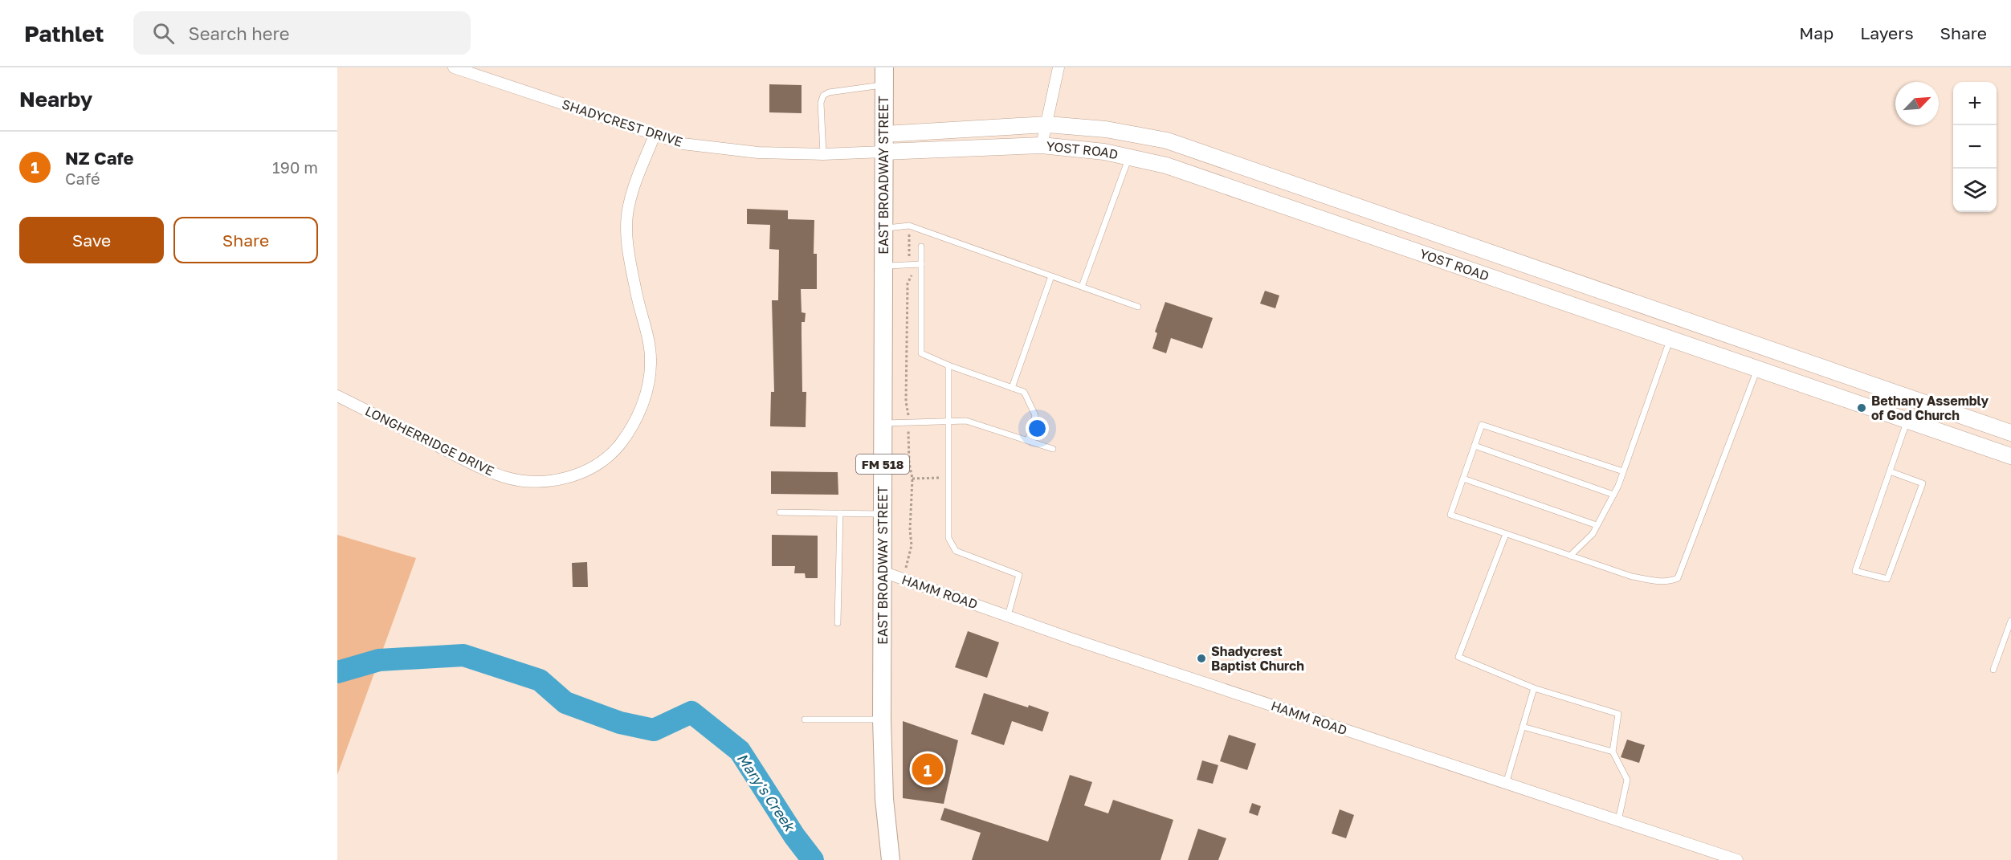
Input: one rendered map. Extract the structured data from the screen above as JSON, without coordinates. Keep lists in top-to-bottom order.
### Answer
{
  "streets": {
    "main road": ["YOST ROAD", "EAST BROADWAY STREET", "FM 518"],
    "street": ["SHADYCREST DRIVE", "LONGHERRIDGE DRIVE", "HAMM ROAD"]
  },
  "crossings": [
    ["SHADYCREST DRIVE", "YOST ROAD"],
    ["SHADYCREST DRIVE", "EAST BROADWAY STREET"],
    ["SHADYCREST DRIVE", "LONGHERRIDGE DRIVE"],
    ["YOST ROAD", "EAST BROADWAY STREET"],
    ["EAST BROADWAY STREET", "HAMM ROAD"]
  ],
  "water": ["Mary's Creek"],
  "places": ["Bethany Assembly of God Church", "Shadycrest Baptist Church"],
  "north": "top right",
  "page": {
    "header": "Pathlet",
    "search": "Search here",
    "nav": ["Map", "Layers", "Share"],
    "heading": "Nearby",
    "map_buttons": ["+", "−"],
    "list": [
      {
        "mark": "1",
        "name": "NZ Cafe",
        "note": "Café",
        "value": "190 m"
      }
    ],
    "buttons": ["Save", "Share"],
    "pins": "1"
  }
}
